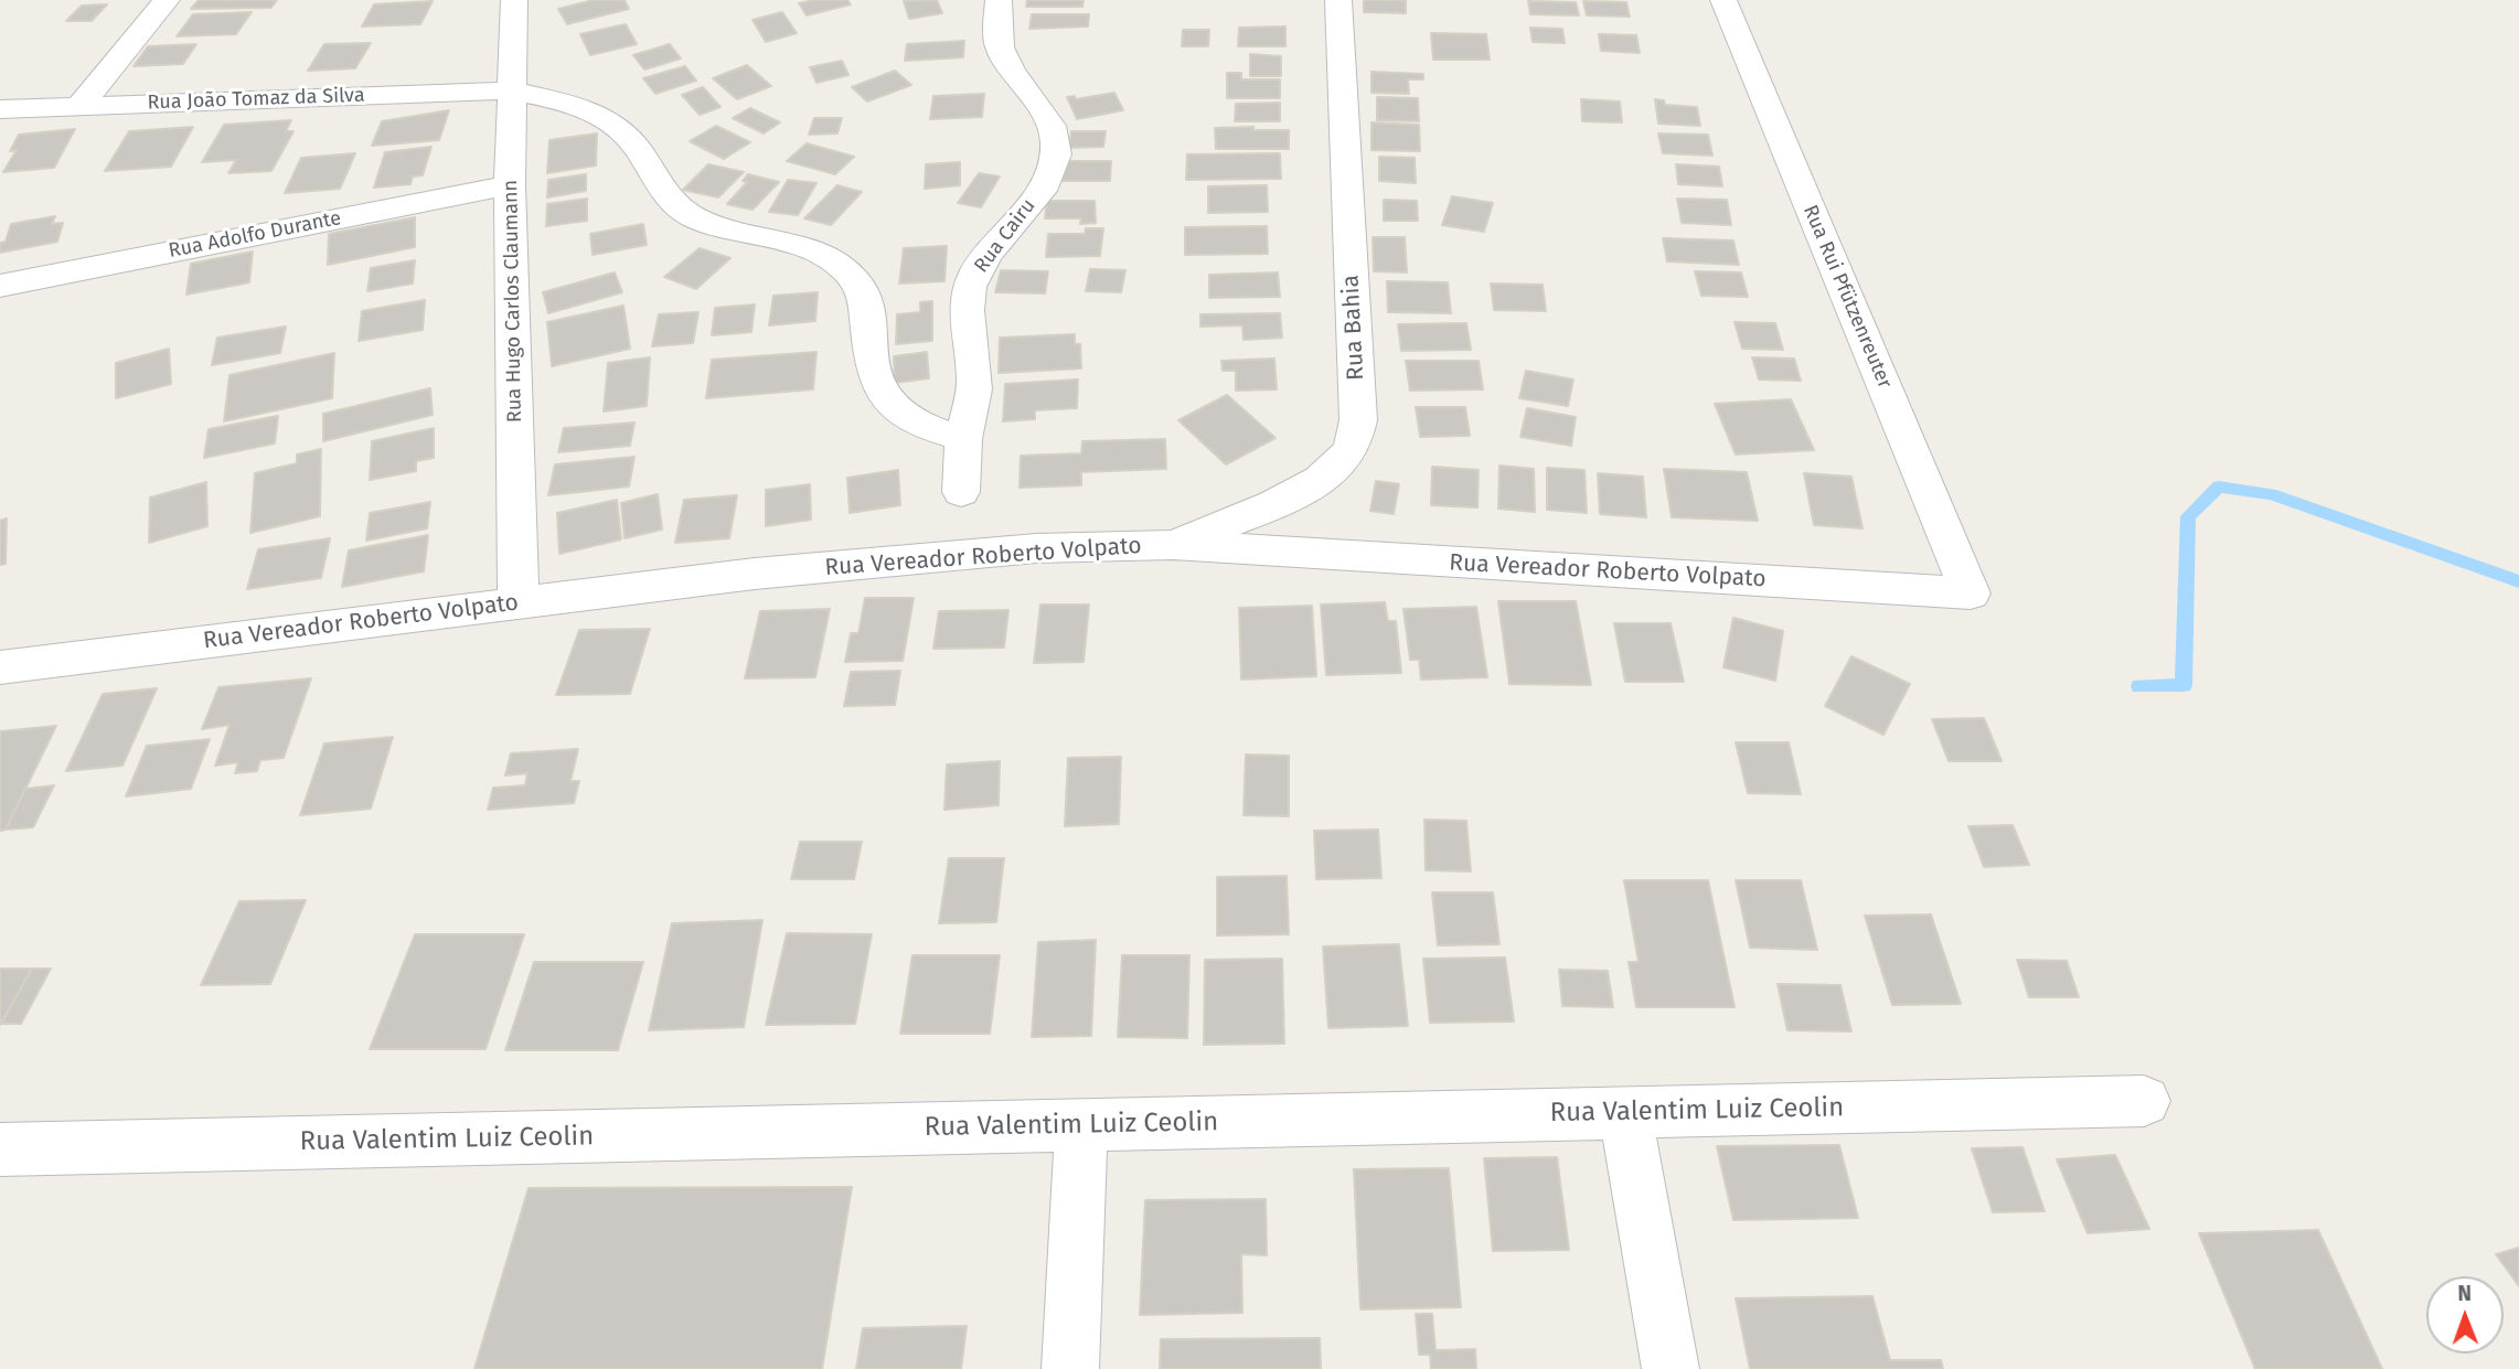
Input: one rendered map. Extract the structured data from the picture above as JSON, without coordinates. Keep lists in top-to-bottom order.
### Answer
{
  "streets": {
    "street": [
      "Rua João Tomaz da Silva",
      "Rua Adolfo Durante",
      "Rua Cairu",
      "Rua Rui Pfützenreuter",
      "Rua Hugo Carlos Claumann",
      "Rua Bahia",
      "Rua Vereador Roberto Volpato",
      "Rua Valentim Luiz Ceolin"
    ]
  },
  "crossings": [
    ["Rua João Tomaz da Silva", "Rua Cairu"],
    ["Rua João Tomaz da Silva", "Rua Hugo Carlos Claumann"],
    ["Rua Adolfo Durante", "Rua Hugo Carlos Claumann"],
    ["Rua Rui Pfützenreuter", "Rua Vereador Roberto Volpato"],
    ["Rua Hugo Carlos Claumann", "Rua Vereador Roberto Volpato"],
    ["Rua Bahia", "Rua Vereador Roberto Volpato"]
  ],
  "north": "top"
}
